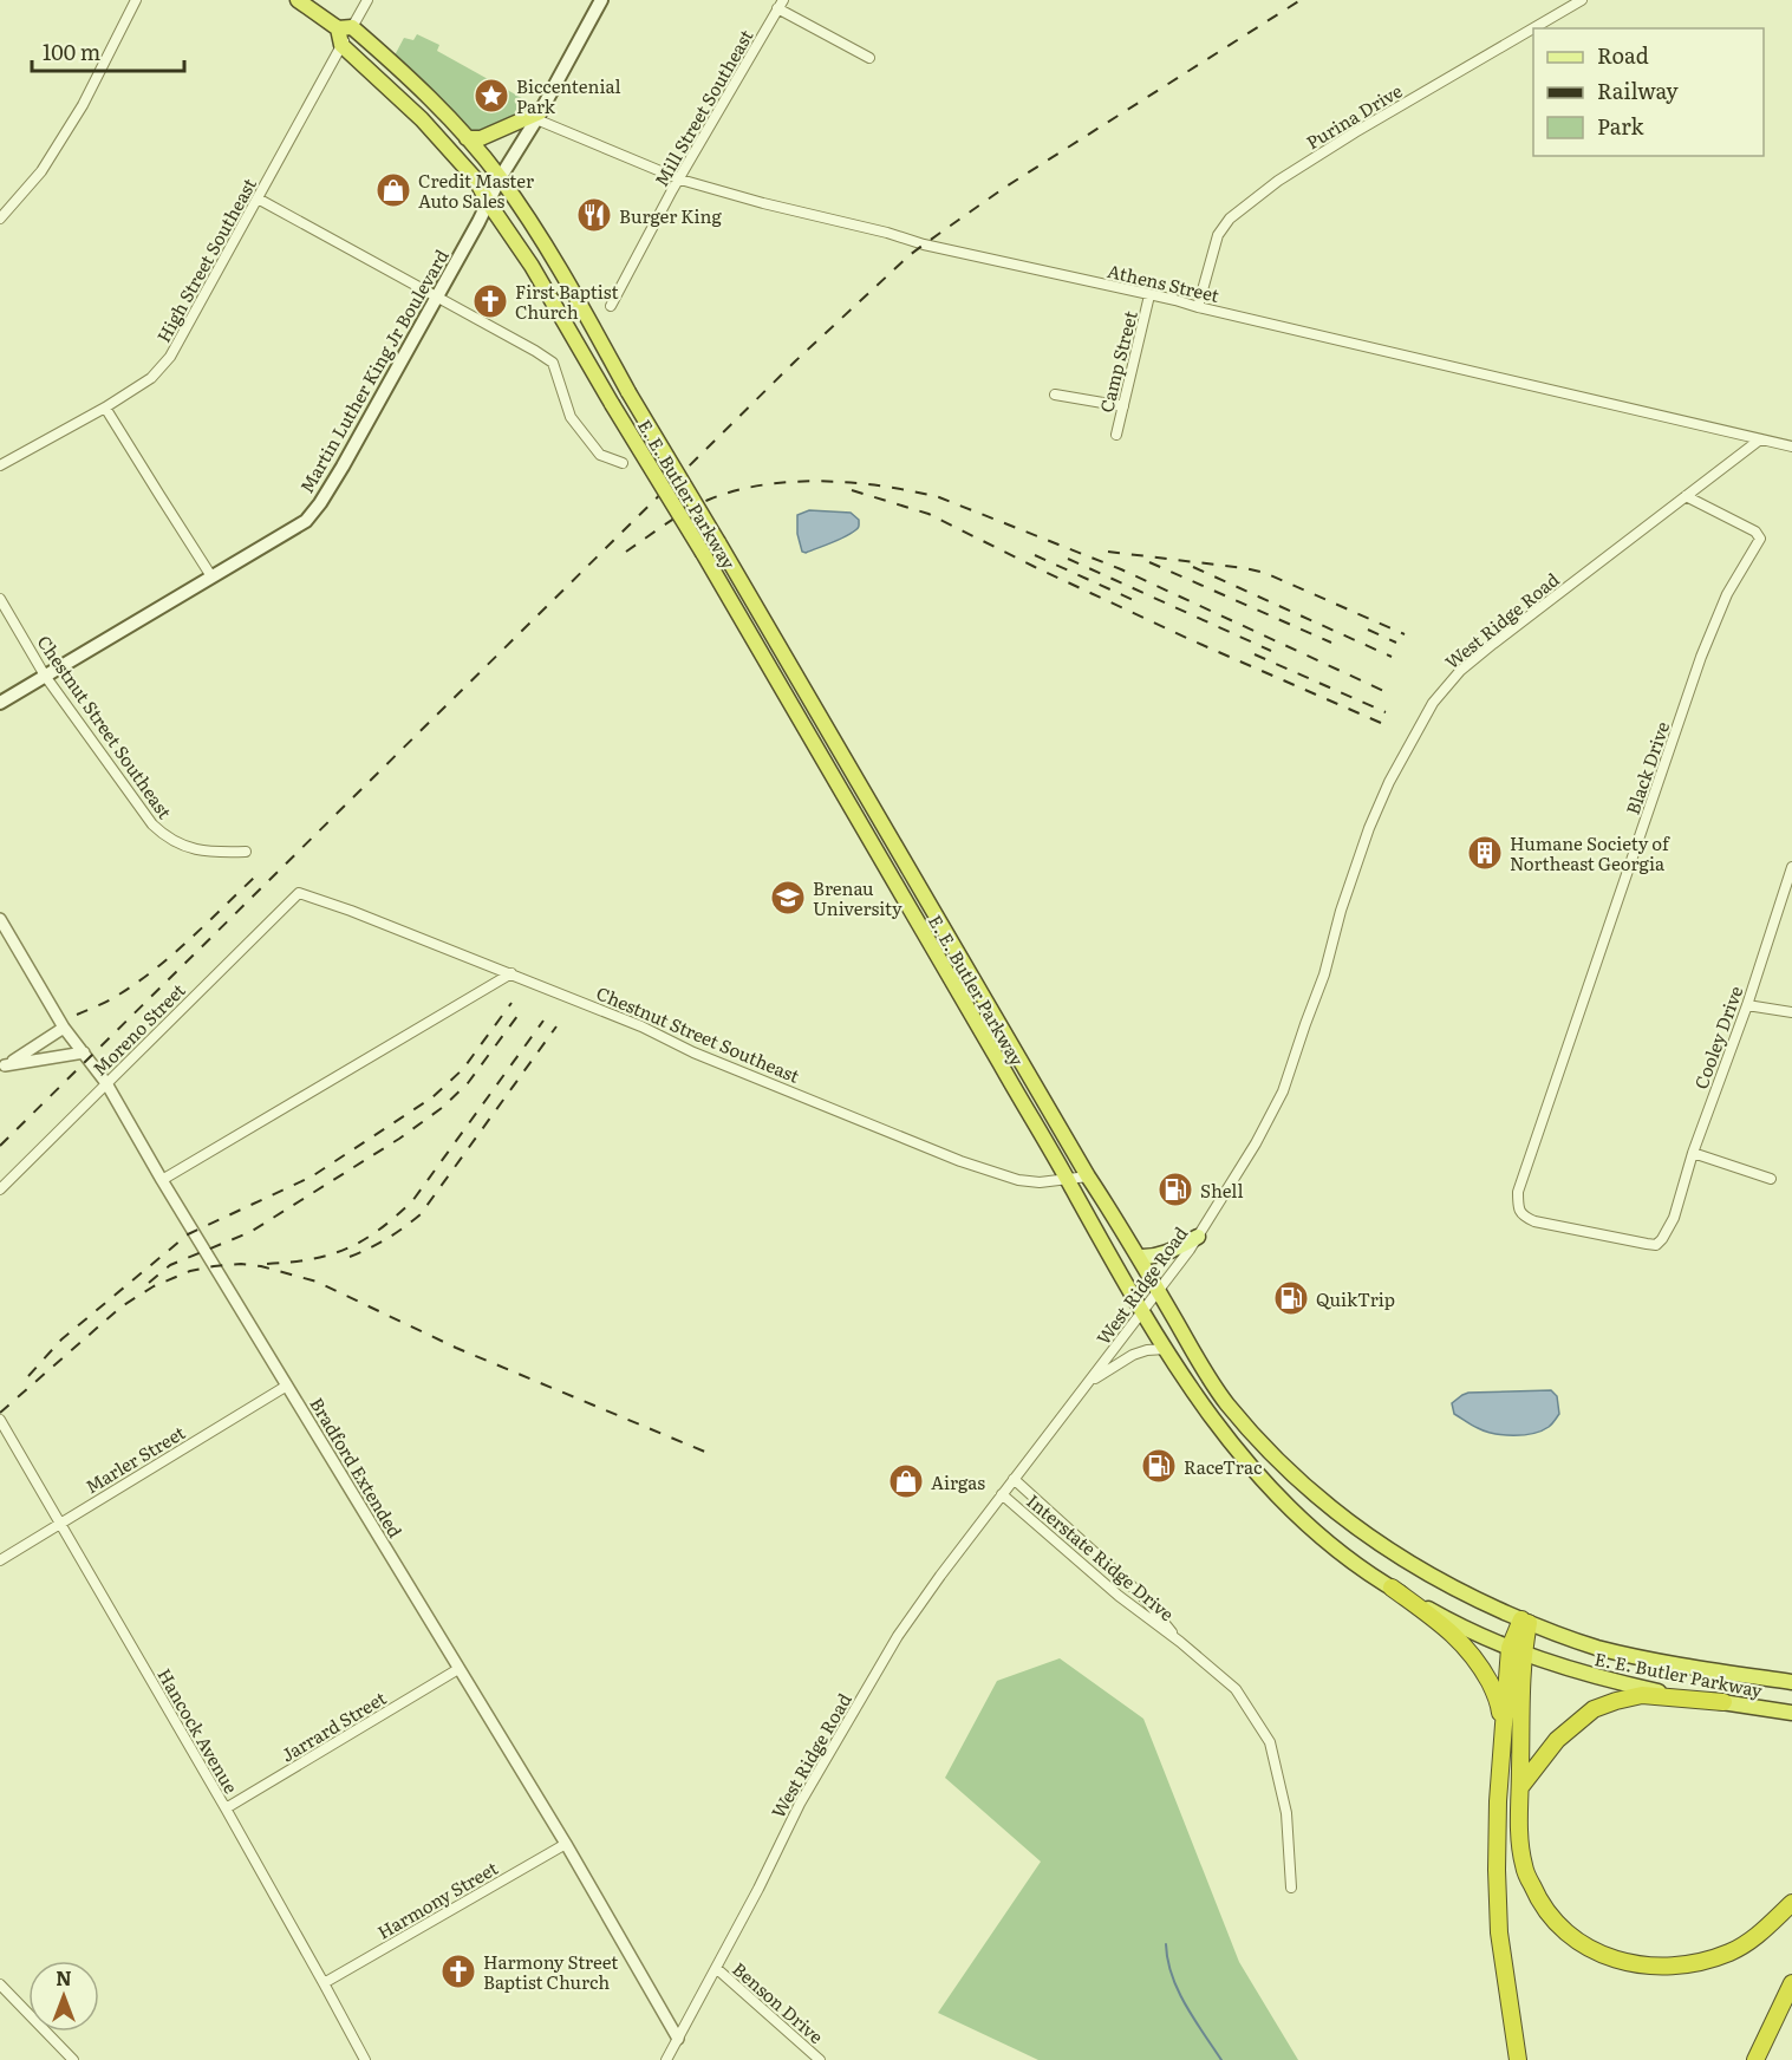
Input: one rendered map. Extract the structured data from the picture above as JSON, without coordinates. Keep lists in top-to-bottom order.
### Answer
{
  "streets": {
    "highway": ["E. E. Butler Parkway"],
    "main road": ["Martin Luther King Jr Boulevard"],
    "street": [
      "Mill Street Southeast",
      "Purina Drive",
      "High Street Southeast",
      "Athens Street",
      "Camp Street",
      "West Ridge Road",
      "Chestnut Street Southeast",
      "Black Drive",
      "Moreno Street",
      "Cooley Drive",
      "Marler Street",
      "Bradford Extended",
      "Interstate Ridge Drive",
      "Jarrard Street",
      "Hancock Avenue",
      "Harmony Street",
      "Benson Drive"
    ]
  },
  "crossings": [
    ["Mill Street Southeast", "Athens Street"],
    ["Purina Drive", "Athens Street"],
    ["High Street Southeast", "E. E. Butler Parkway"],
    ["Athens Street", "Camp Street"],
    ["Athens Street", "Martin Luther King Jr Boulevard"],
    ["Athens Street", "West Ridge Road"],
    ["Martin Luther King Jr Boulevard", "E. E. Butler Parkway"],
    ["Martin Luther King Jr Boulevard", "Chestnut Street Southeast"],
    ["E. E. Butler Parkway", "West Ridge Road"],
    ["E. E. Butler Parkway", "Chestnut Street Southeast"],
    ["West Ridge Road", "Black Drive"],
    ["West Ridge Road", "Bradford Extended"],
    ["West Ridge Road", "Interstate Ridge Drive"],
    ["West Ridge Road", "Benson Drive"],
    ["Chestnut Street Southeast", "Moreno Street"],
    ["Black Drive", "Cooley Drive"],
    ["Moreno Street", "Bradford Extended"],
    ["Marler Street", "Bradford Extended"],
    ["Marler Street", "Hancock Avenue"],
    ["Bradford Extended", "Jarrard Street"],
    ["Bradford Extended", "Harmony Street"],
    ["Jarrard Street", "Hancock Avenue"],
    ["Hancock Avenue", "Harmony Street"]
  ],
  "places": {
    "place": ["Biccentenial Park"],
    "shop": ["Credit Master Auto Sales", "Airgas"],
    "restaurant": ["Burger King"],
    "church": ["First Baptist Church", "Harmony Street Baptist Church"],
    "building": ["Humane Society of Northeast Georgia"],
    "school or university": ["Brenau University"],
    "fuel station": ["Shell", "QuikTrip", "RaceTrac"]
  },
  "legend": ["Road", "Railway", "Park"],
  "scale_bar": "100 m",
  "north": "top"
}
